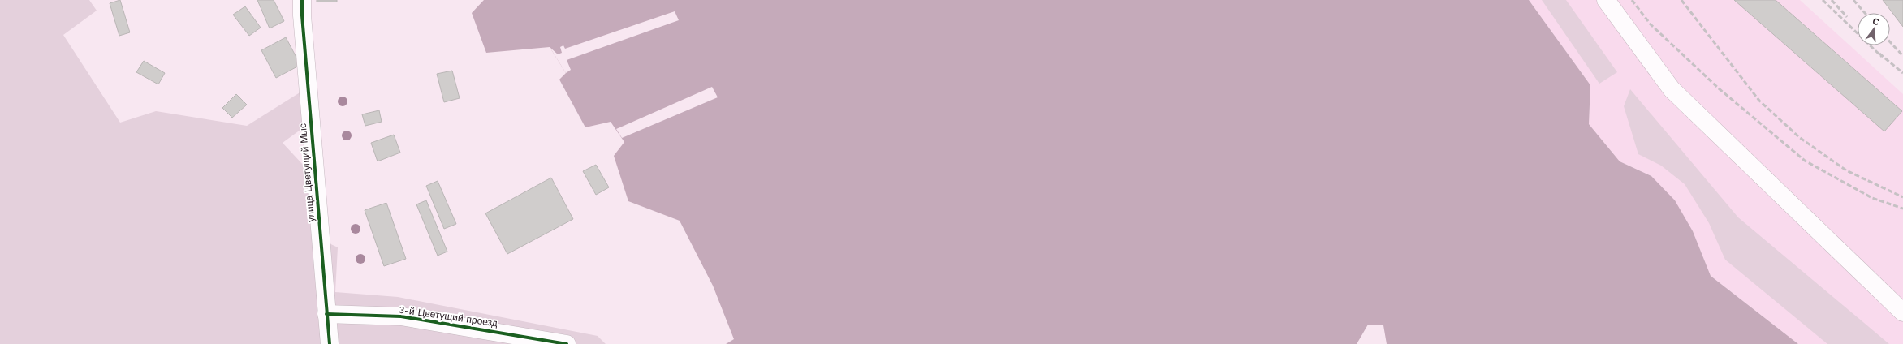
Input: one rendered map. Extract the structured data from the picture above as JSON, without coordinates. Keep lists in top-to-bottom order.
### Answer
{
  "streets": {
    "street": ["улица Цветущий Мыс", "3-й Цветущий проезд"]
  },
  "crossings": [
    ["улица Цветущий Мыс", "3-й Цветущий проезд"]
  ],
  "north": "top"
}
